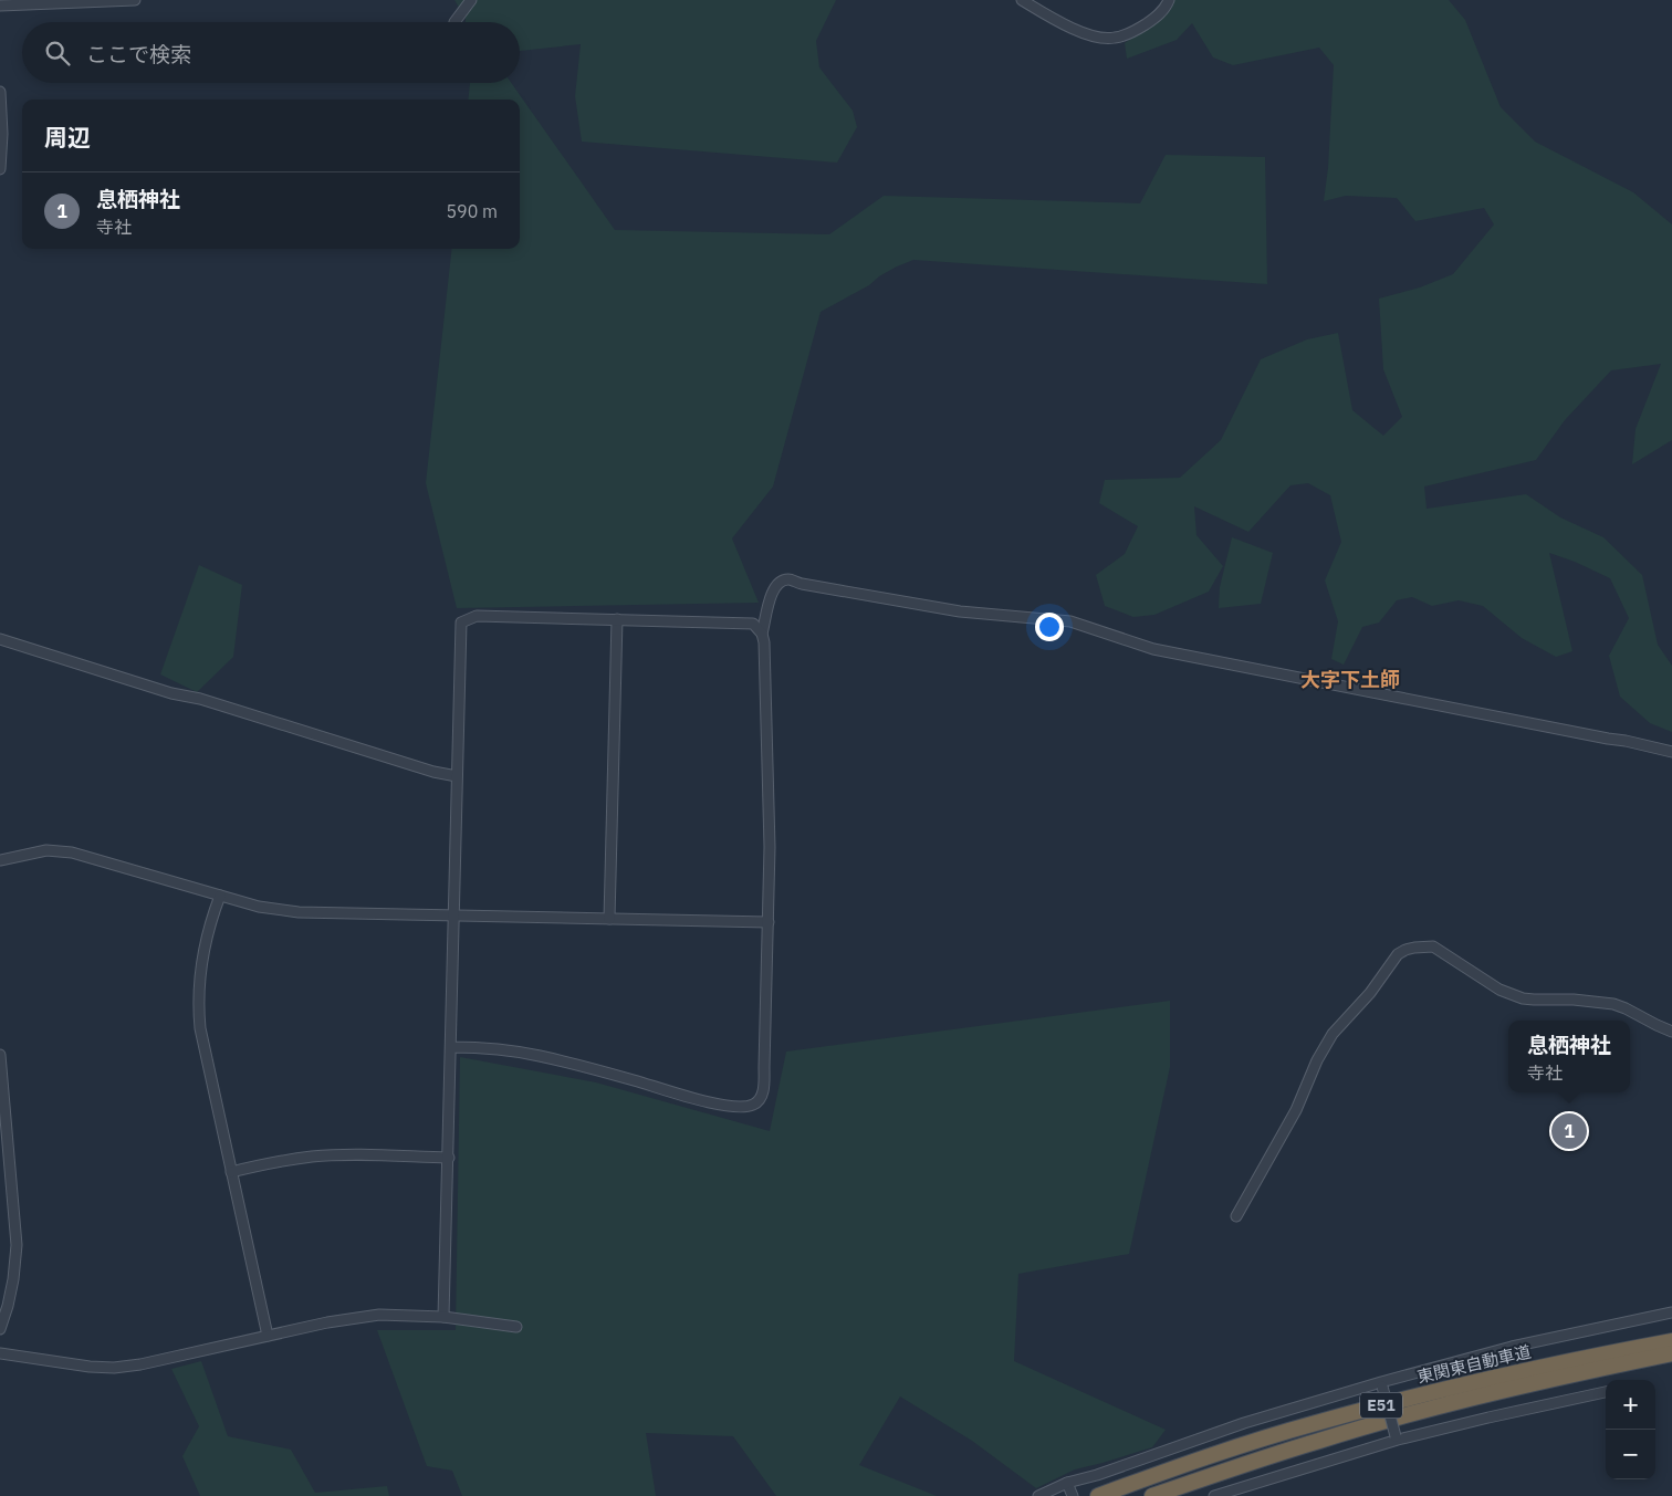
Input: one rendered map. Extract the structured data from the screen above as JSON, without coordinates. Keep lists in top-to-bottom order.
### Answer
{
  "streets": {
    "highway": ["東関東自動車道", "E51"]
  },
  "districts": ["大字下土師"],
  "page": {
    "search": "ここで検索",
    "heading": "周辺",
    "list": [
      {
        "mark": "1",
        "name": "息栖神社",
        "note": "寺社",
        "value": "590 m"
      }
    ],
    "popup": ["息栖神社", "寺社"],
    "pins": "1",
    "map_buttons": ["+", "−"]
  }
}
